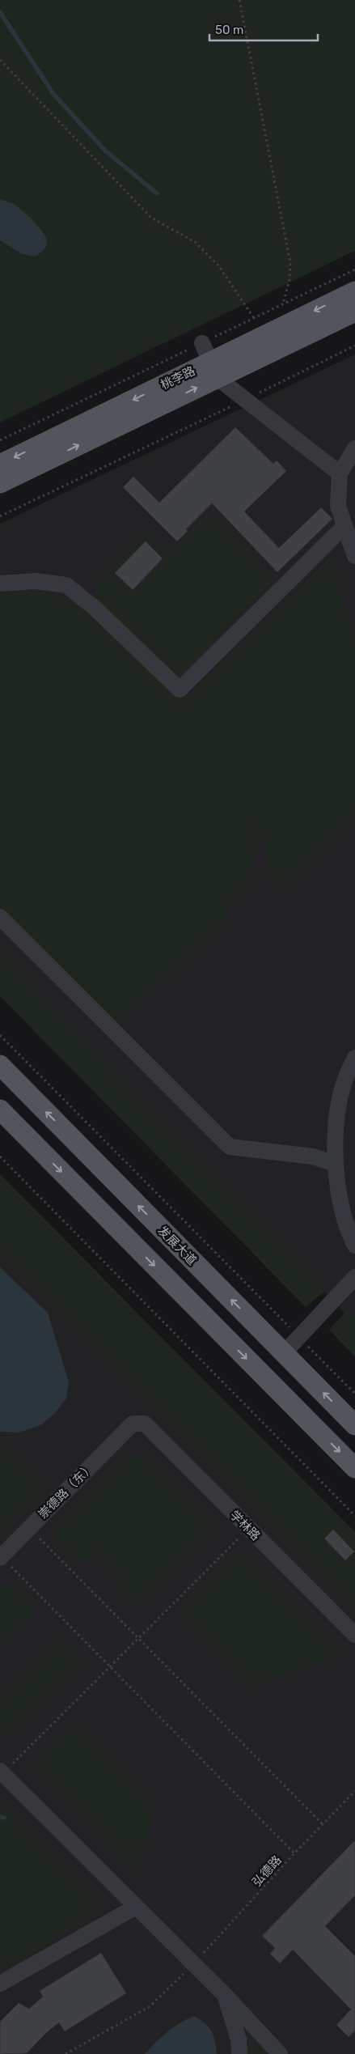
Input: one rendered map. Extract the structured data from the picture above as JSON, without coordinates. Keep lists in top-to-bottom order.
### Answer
{
  "streets": {
    "main road": ["桃李路", "发展大道"],
    "lane": ["崇德路（东）", "学林路"],
    "path": ["弘德路"]
  },
  "crossings": [
    ["崇德路（东）", "学林路"]
  ],
  "scale_bar": "50 m"
}
